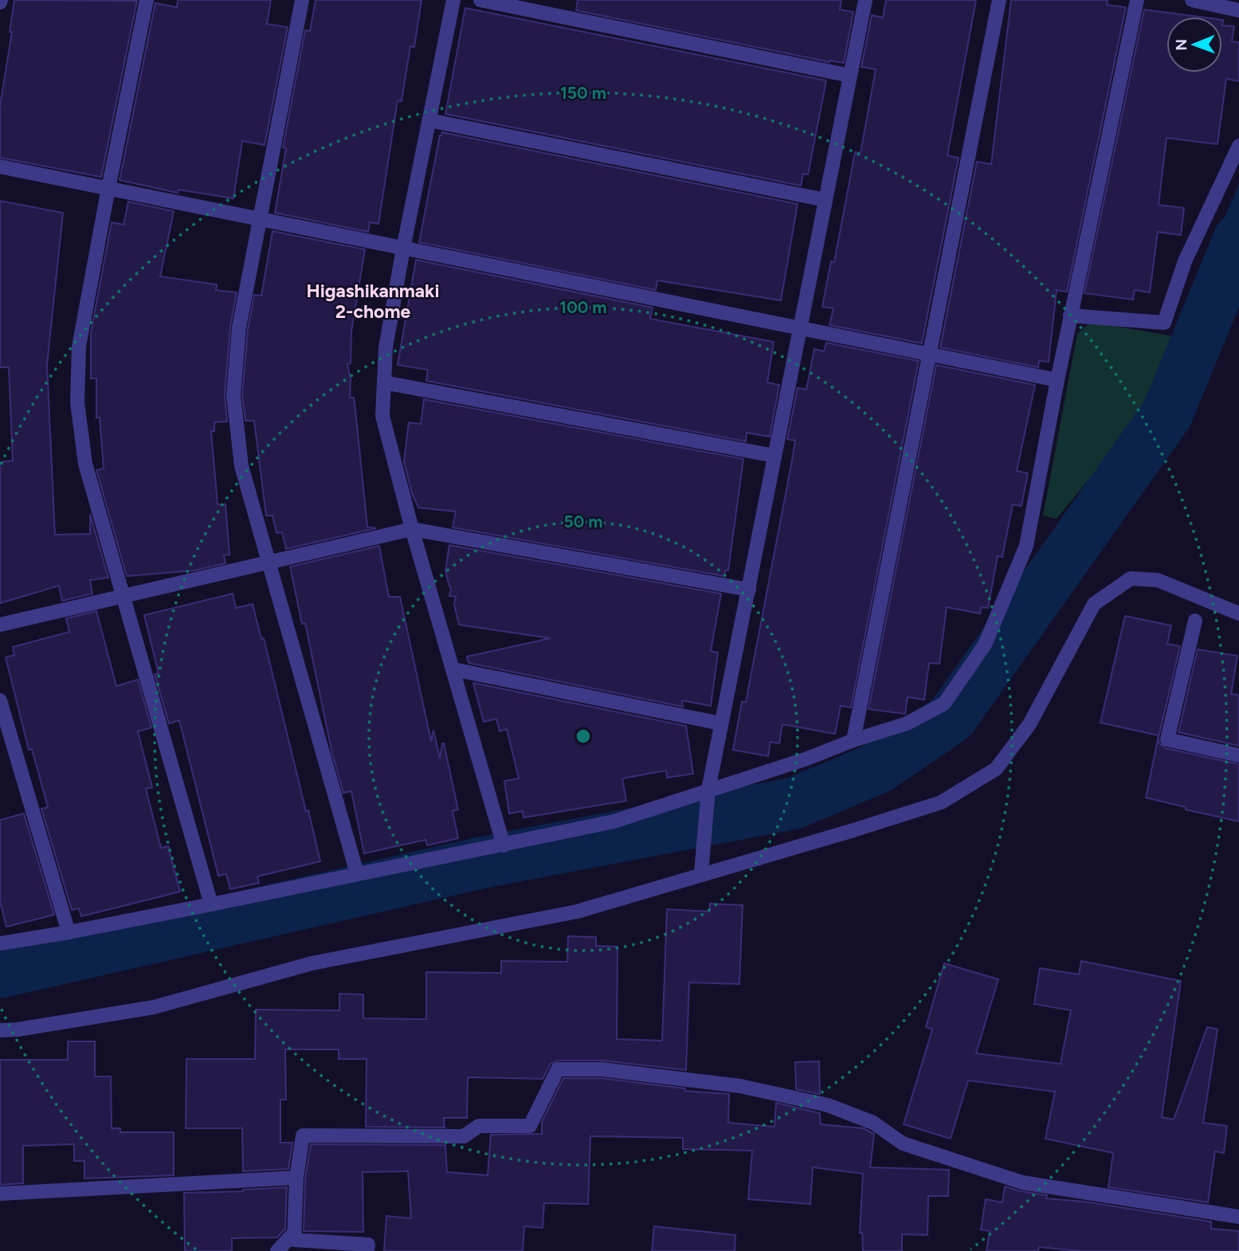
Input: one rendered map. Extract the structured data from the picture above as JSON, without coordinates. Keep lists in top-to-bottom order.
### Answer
{
  "districts": ["Higashikanmaki 2-chome"],
  "north": "left",
  "rings": ["150 m", "100 m", "50 m"]
}
